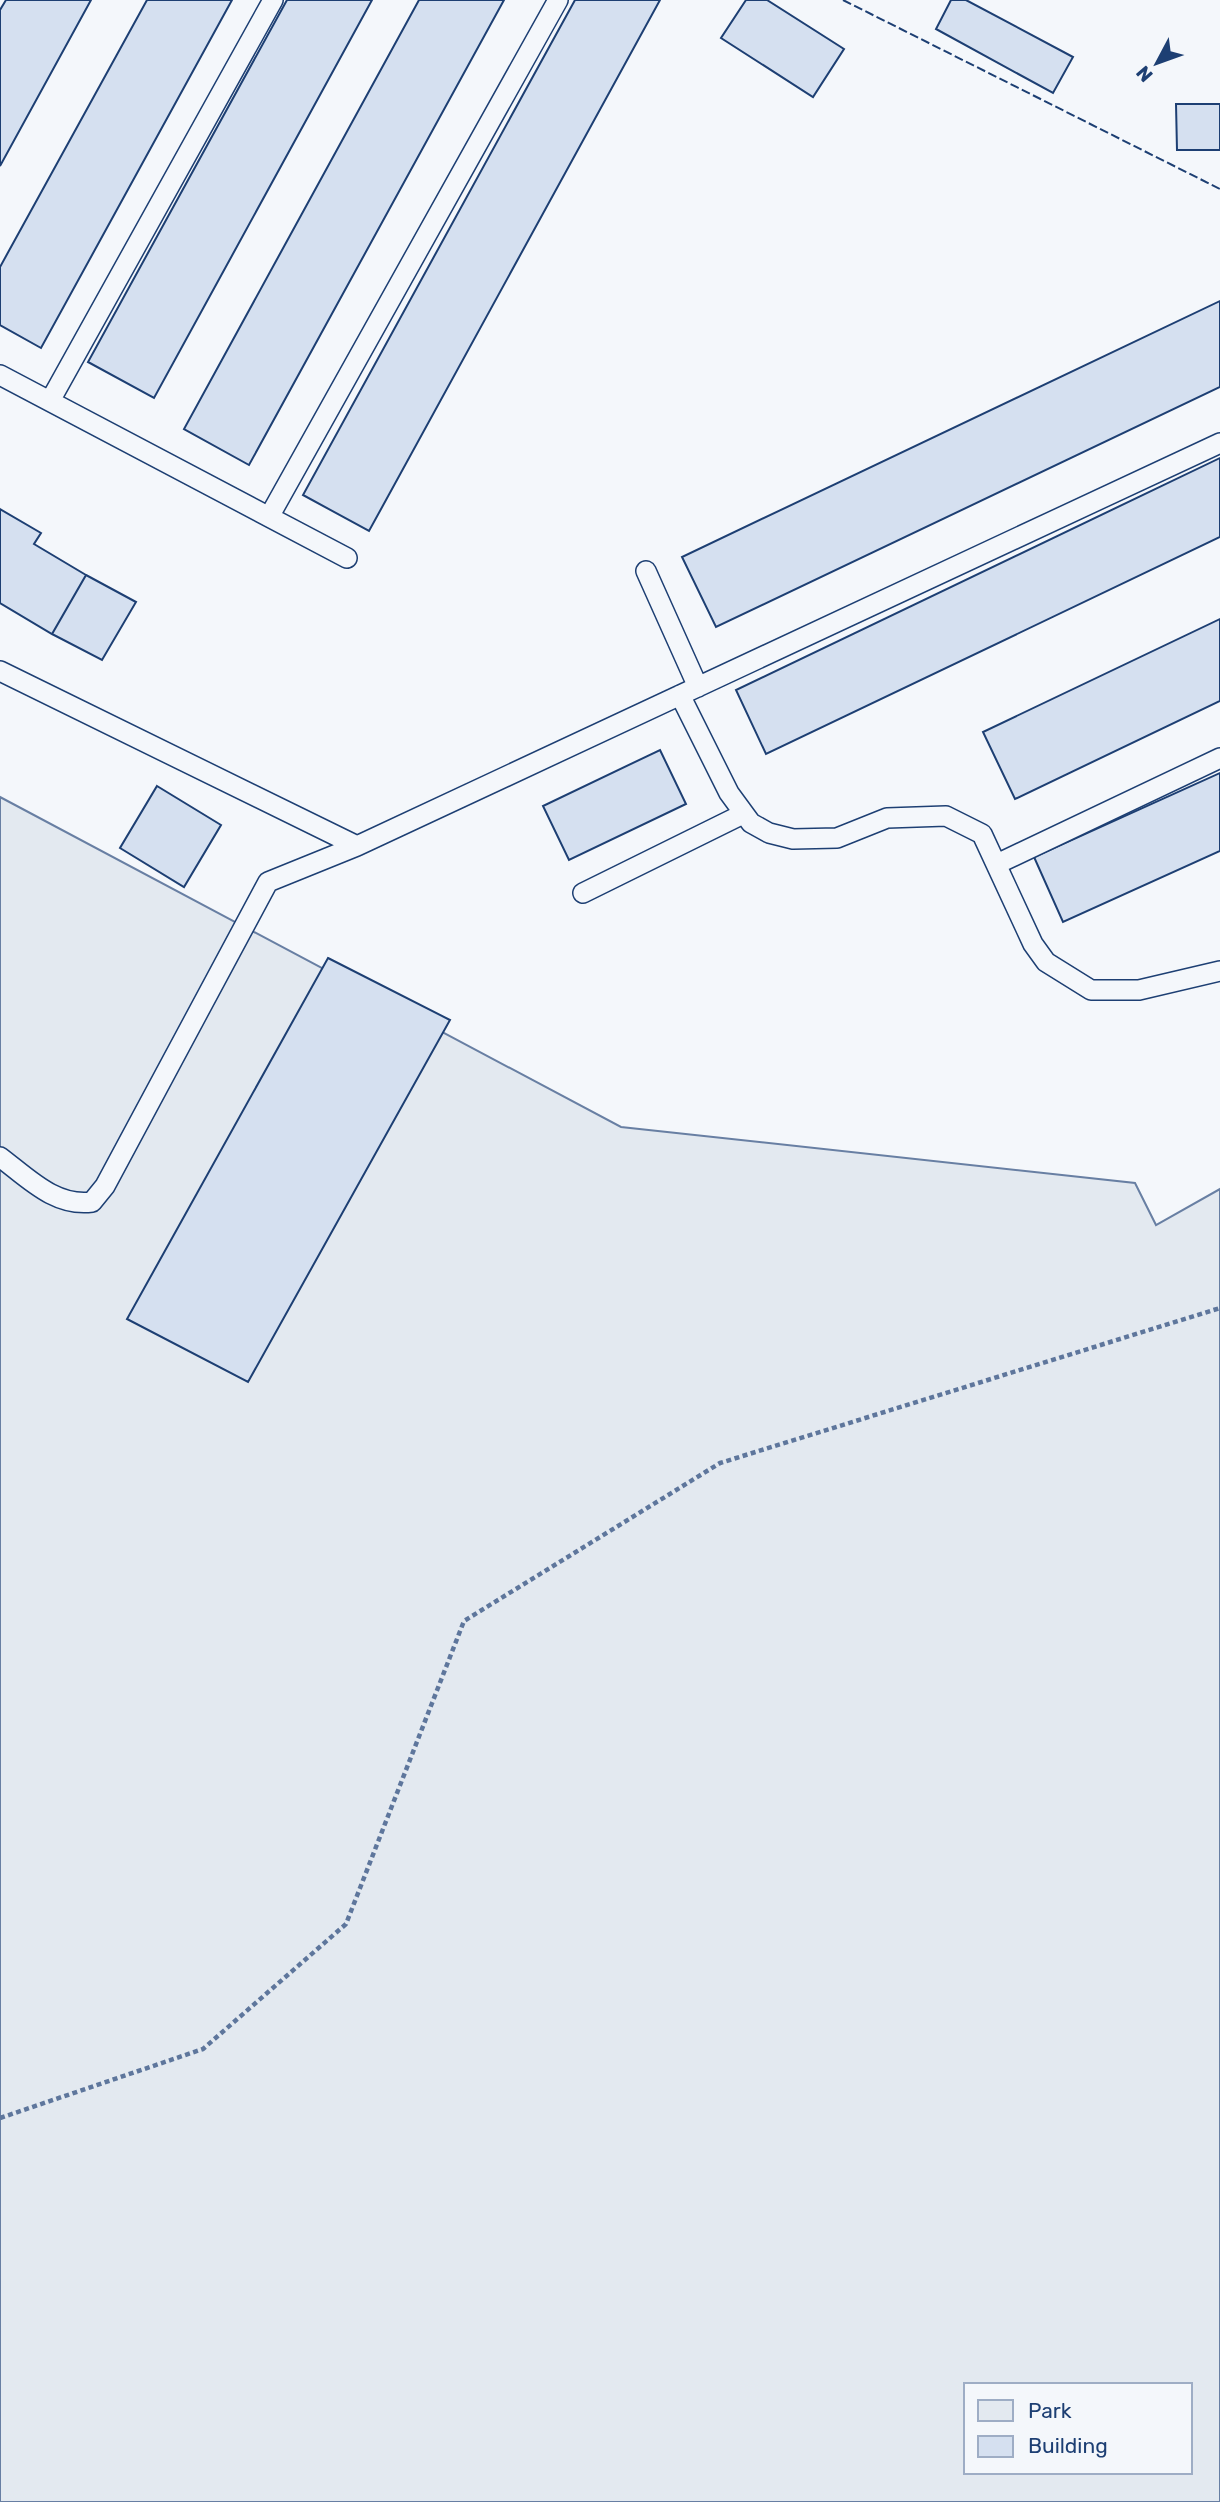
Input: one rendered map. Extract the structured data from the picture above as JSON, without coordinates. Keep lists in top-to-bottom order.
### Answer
{
  "legend": ["Park", "Building"],
  "north": "bottom left"
}
